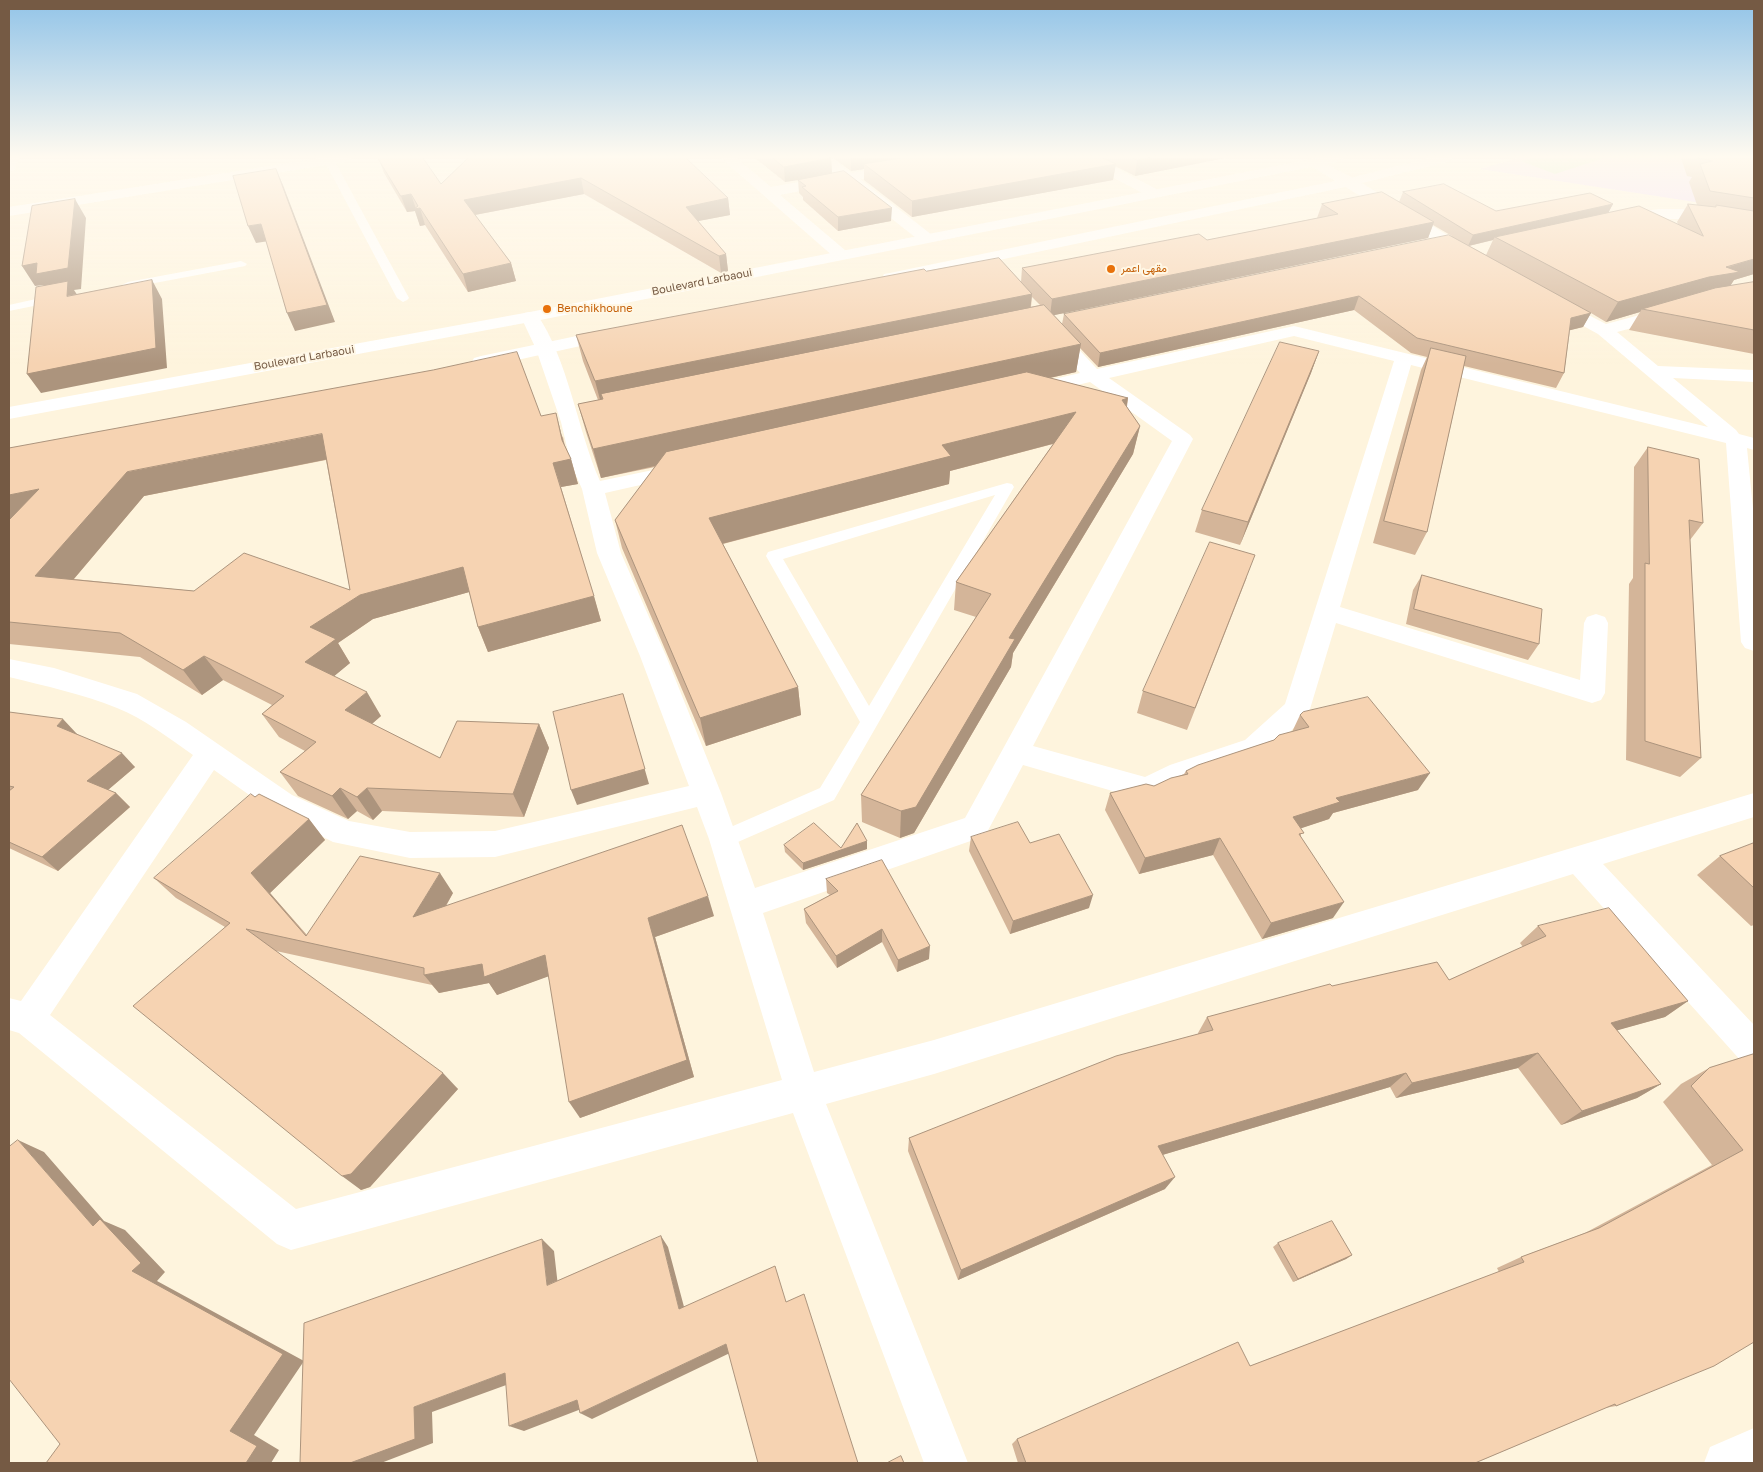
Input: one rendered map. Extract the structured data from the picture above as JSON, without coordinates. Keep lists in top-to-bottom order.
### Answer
{
  "streets": {
    "street": ["Boulevard Larbaoui"]
  },
  "places": ["مقهى اعمر", "Benchikhoune"]
}
